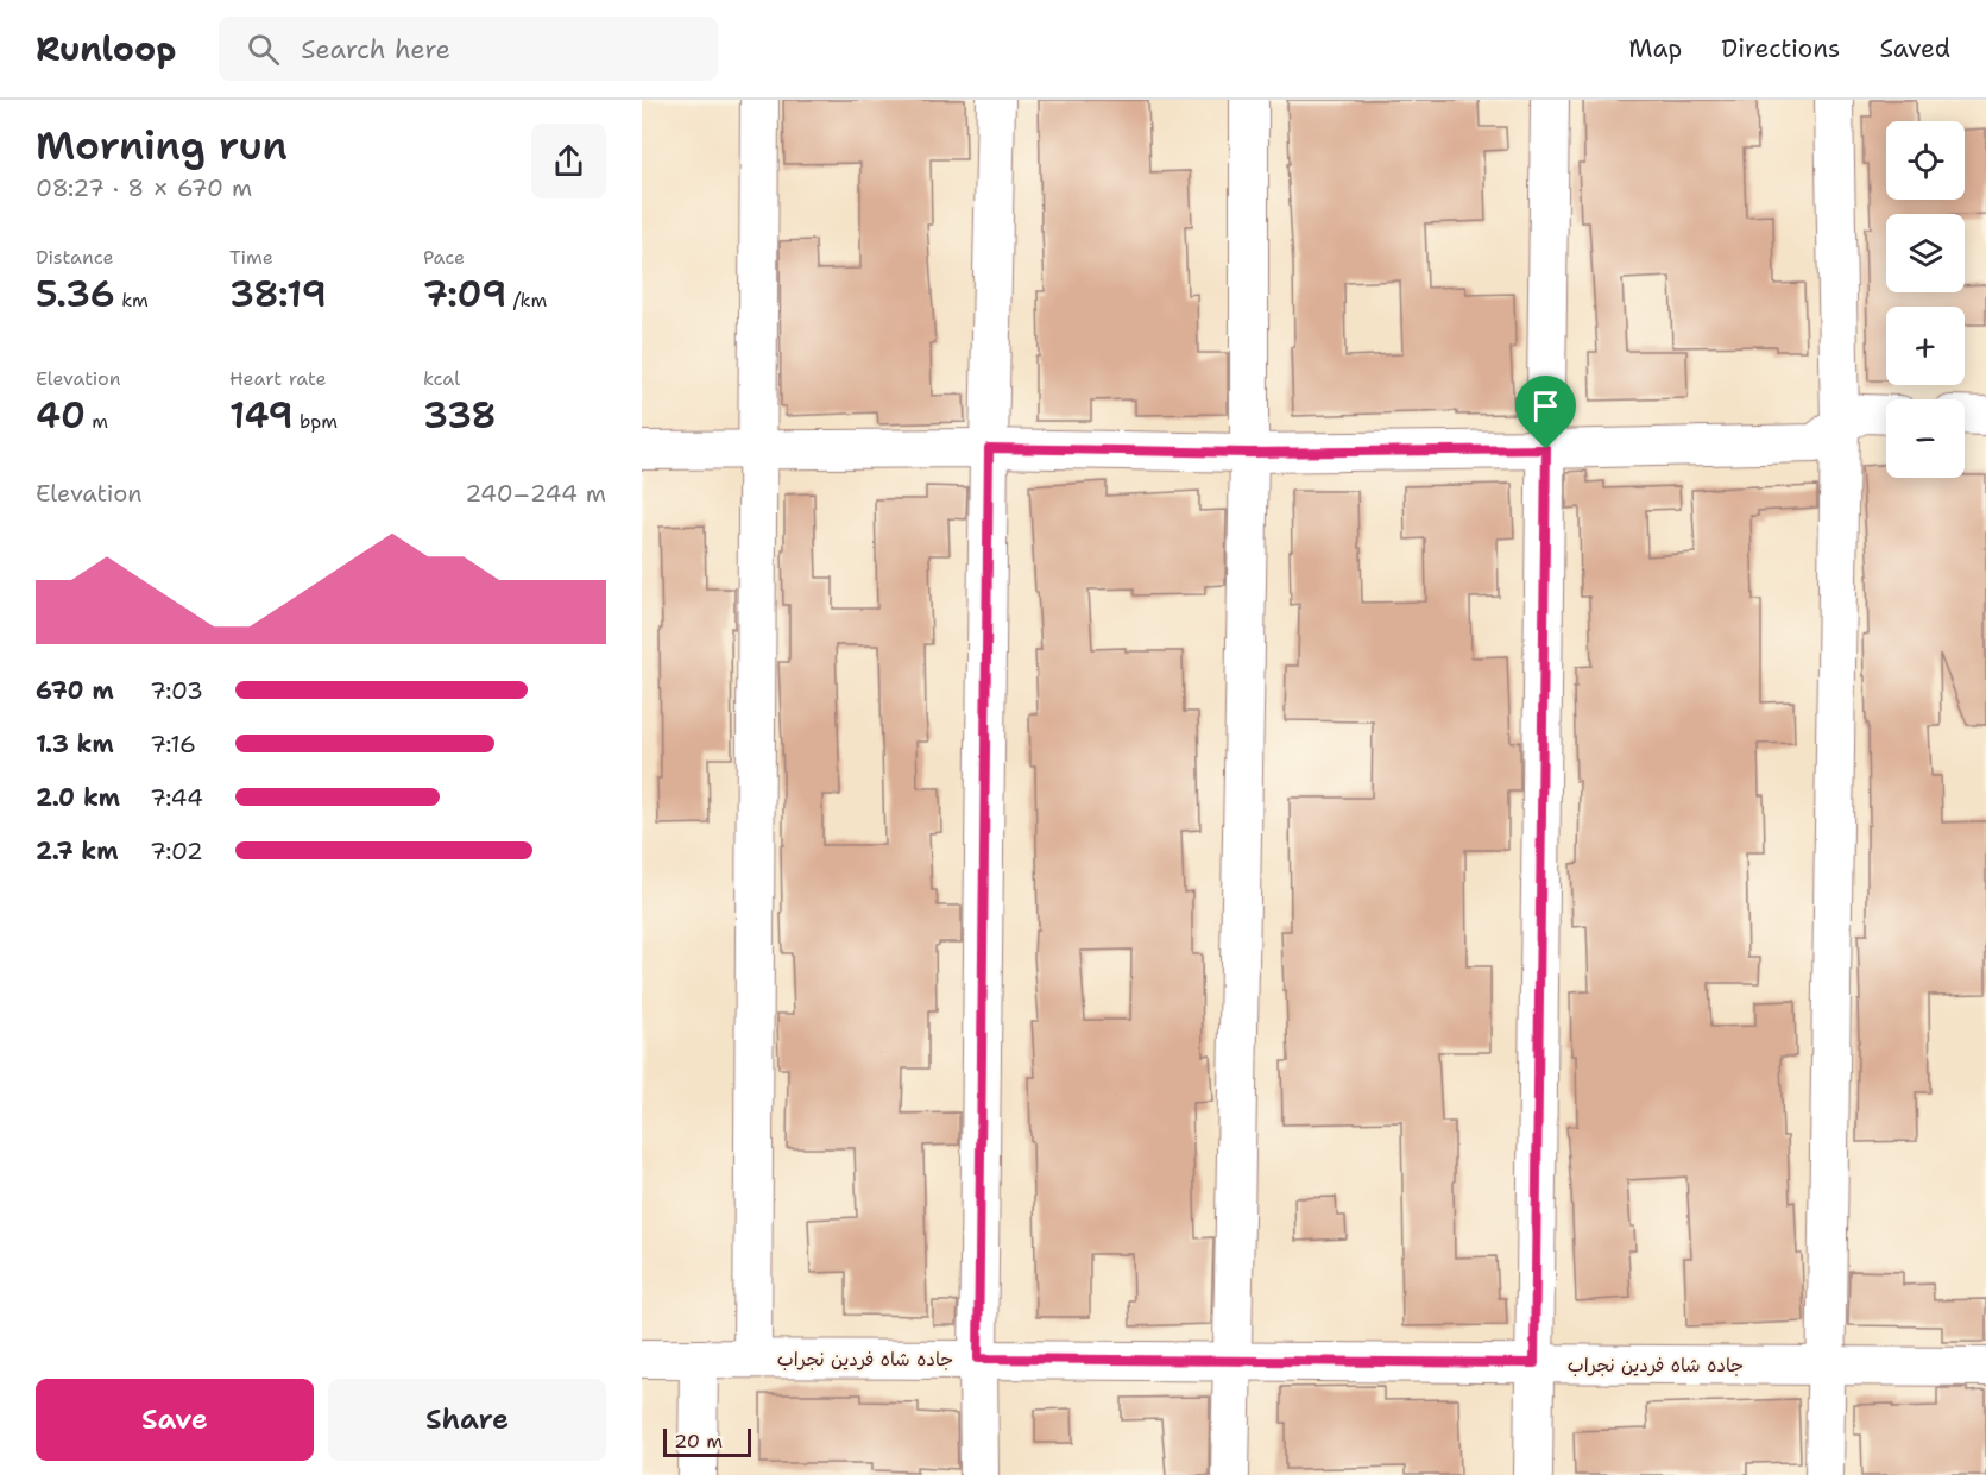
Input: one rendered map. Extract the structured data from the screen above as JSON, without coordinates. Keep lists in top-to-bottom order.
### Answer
{
  "streets": {
    "street": ["جاده شاه فردین نجراب"]
  },
  "scale_bar": "20 m",
  "page": {
    "header": "Runloop",
    "search": "Search here",
    "nav": ["Map", "Directions", "Saved"],
    "heading": ["Morning run", "08:27 · 8 × 670 m"],
    "map_buttons": ["+", "−"],
    "stats": [
      ["Distance", "5.36 km"],
      ["Time", "38:19"],
      ["Pace", "7:09 /km"],
      ["Elevation", "40 m"],
      ["Heart rate", "149 bpm"],
      ["kcal", "338"]
    ],
    "chart": ["Elevation", "240–244 m"],
    "list": [
      {
        "name": "670 m",
        "note": "7:03"
      },
      {
        "name": "1.3 km",
        "note": "7:16"
      },
      {
        "name": "2.0 km",
        "note": "7:44"
      },
      {
        "name": "2.7 km",
        "note": "7:02"
      }
    ],
    "buttons": ["Save", "Share"],
    "scale": "20 m"
  }
}
